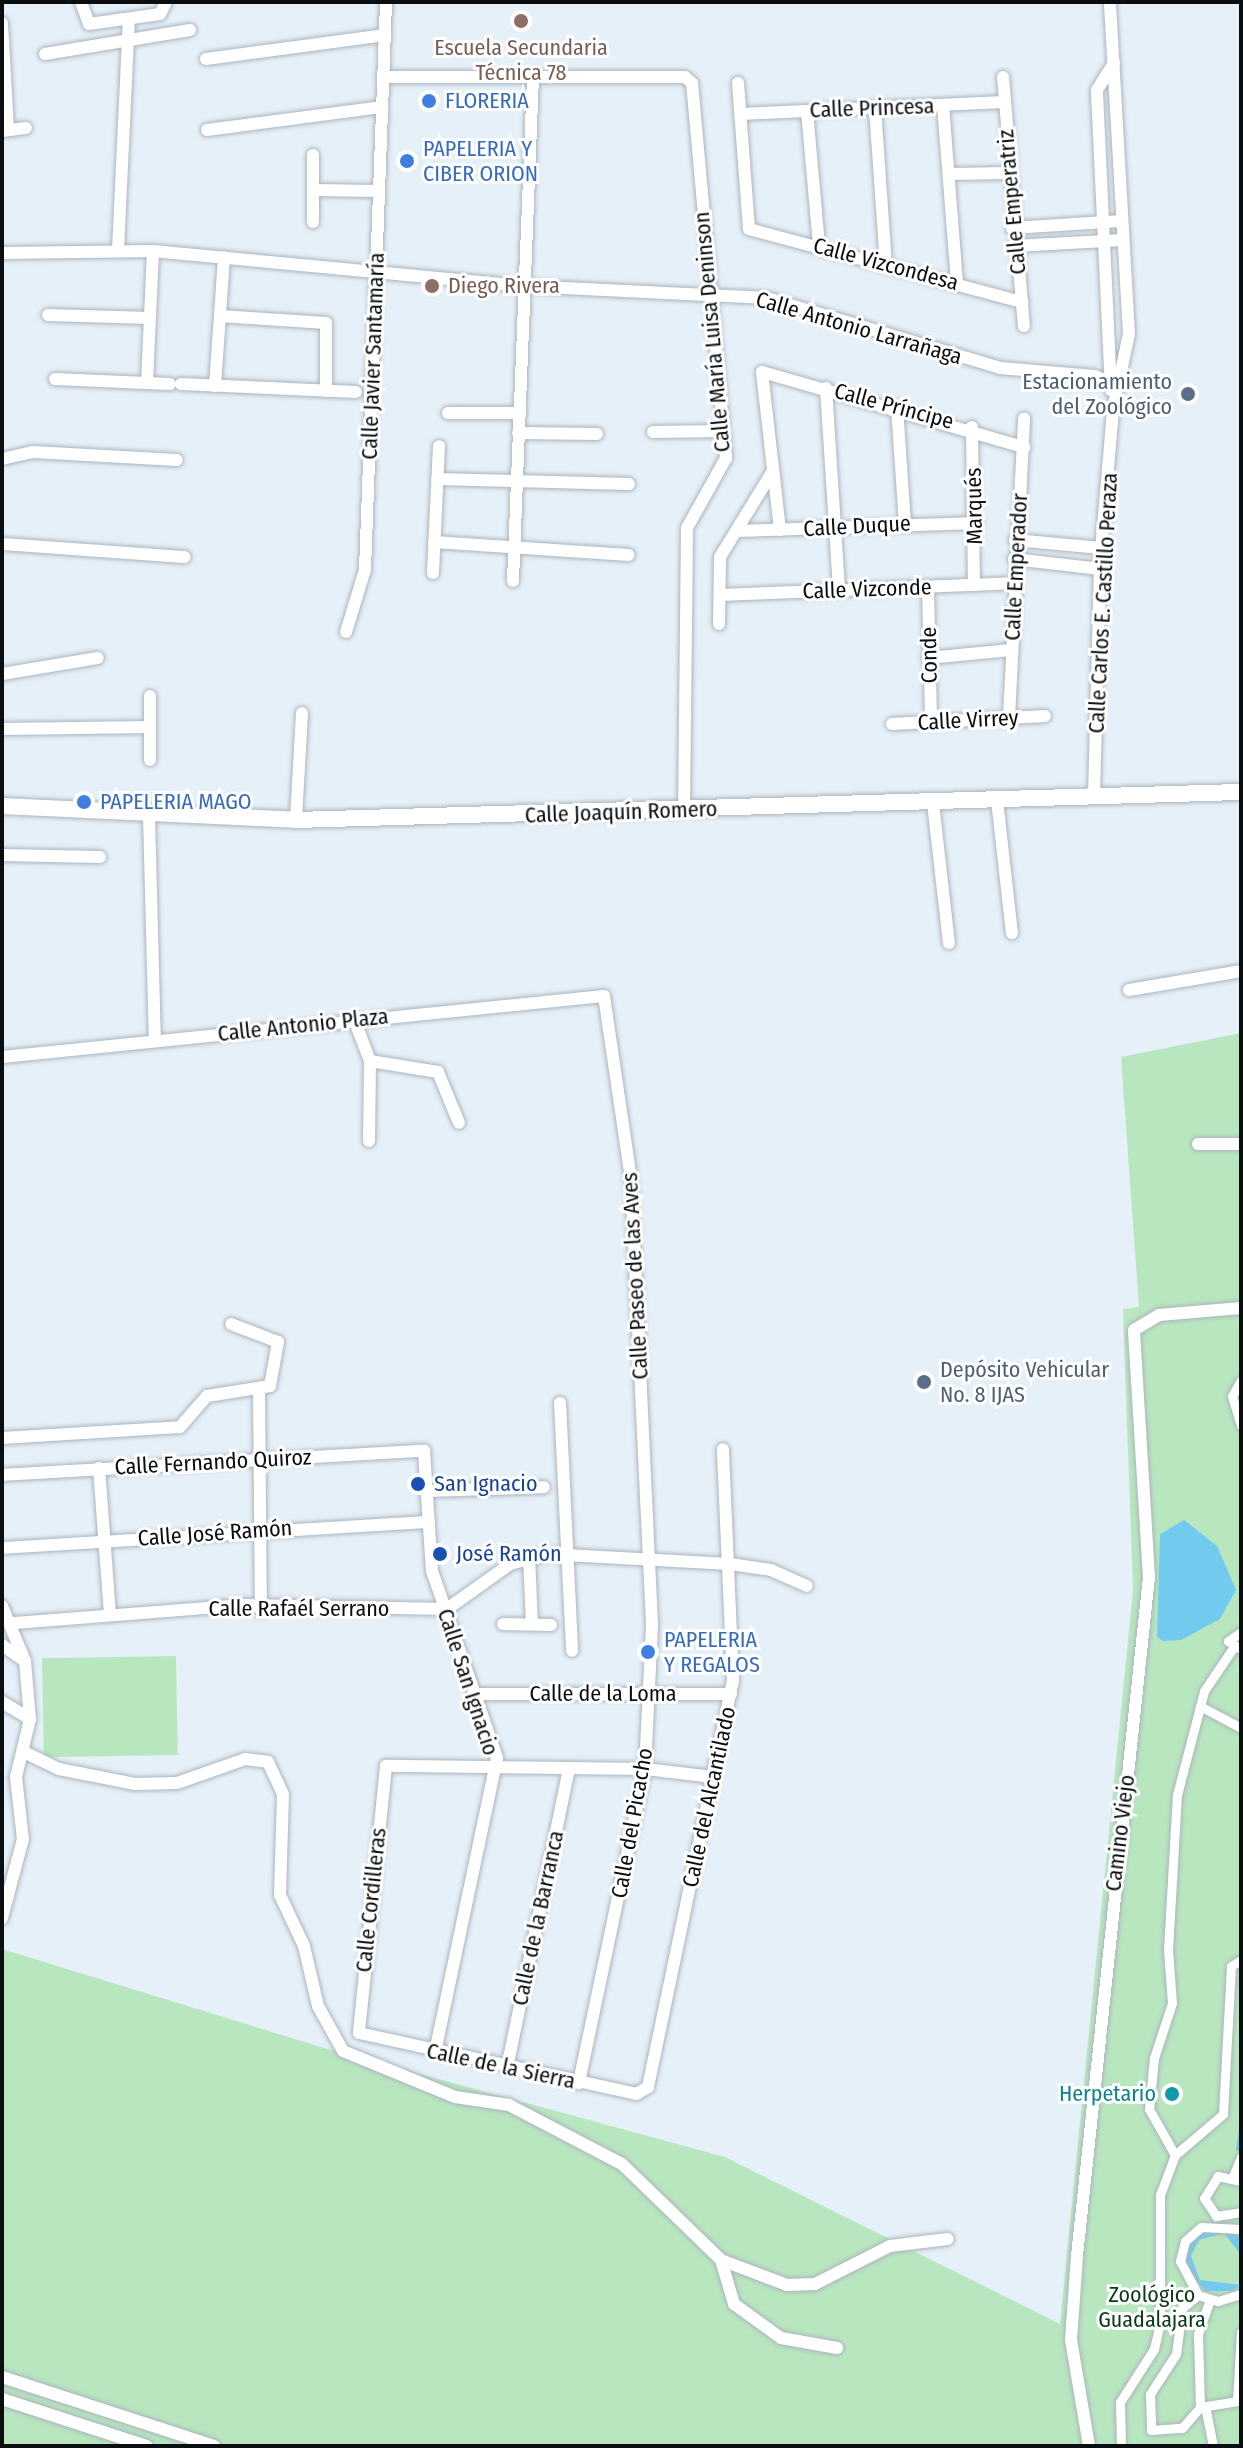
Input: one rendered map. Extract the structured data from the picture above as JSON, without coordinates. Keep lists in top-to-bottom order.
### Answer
{
  "streets": {
    "street": [
      "Calle Princesa",
      "Calle Emperatriz",
      "Calle Vizcondesa",
      "Calle Antonio Larrañaga",
      "Calle María Luisa Deninson",
      "Calle Javier Santamaría",
      "Calle Príncipe",
      "Marqués",
      "Calle Duque",
      "Calle Emperador",
      "Calle Vizconde",
      "Calle Carlos E. Castillo Peraza",
      "Conde",
      "Calle Virrey",
      "Calle Joaquín Romero",
      "Calle Antonio Plaza",
      "Calle Paseo de las Aves",
      "Calle Fernando Quiroz",
      "Calle José Ramón",
      "Calle Rafaél Serrano",
      "Calle San Ignacio",
      "Calle de la Loma",
      "Calle del Alcantilado",
      "Calle del Picacho",
      "Camino Viejo",
      "Calle Cordilleras",
      "Calle de la Barranca",
      "Calle de la Sierra"
    ]
  },
  "crossings": [
    ["Calle Princesa", "Calle Emperatriz"],
    ["Calle Princesa", "Calle Vizcondesa"],
    ["Calle Emperatriz", "Calle Vizcondesa"],
    ["Calle Antonio Larrañaga", "Calle María Luisa Deninson"],
    ["Calle Antonio Larrañaga", "Calle Javier Santamaría"],
    ["Calle Antonio Larrañaga", "Calle Carlos E. Castillo Peraza"],
    ["Calle María Luisa Deninson", "Calle Joaquín Romero"],
    ["Calle Príncipe", "Marqués"],
    ["Calle Príncipe", "Calle Emperador"],
    ["Marqués", "Calle Duque"],
    ["Marqués", "Calle Vizconde"],
    ["Calle Emperador", "Calle Vizconde"],
    ["Calle Emperador", "Calle Virrey"],
    ["Calle Vizconde", "Conde"],
    ["Calle Carlos E. Castillo Peraza", "Calle Joaquín Romero"],
    ["Conde", "Calle Virrey"],
    ["Calle Antonio Plaza", "Calle Paseo de las Aves"],
    ["Calle Paseo de las Aves", "Calle del Picacho"],
    ["Calle Fernando Quiroz", "Calle San Ignacio"],
    ["Calle José Ramón", "Calle San Ignacio"],
    ["Calle Rafaél Serrano", "Calle San Ignacio"],
    ["Calle San Ignacio", "Calle de la Loma"],
    ["Calle San Ignacio", "Calle Cordilleras"],
    ["Calle San Ignacio", "Calle de la Sierra"],
    ["Calle de la Loma", "Calle del Alcantilado"],
    ["Calle de la Loma", "Calle del Picacho"],
    ["Calle del Alcantilado", "Calle de la Sierra"],
    ["Calle del Picacho", "Calle de la Sierra"],
    ["Calle Cordilleras", "Calle de la Sierra"],
    ["Calle de la Barranca", "Calle de la Sierra"]
  ],
  "parks": ["Zoológico Guadalajara"],
  "places": [
    "Escuela Secundaria Técnica 78",
    "FLORERIA",
    "PAPELERIA Y CIBER ORION",
    "Diego Rivera",
    "Estacionamiento del Zoológico",
    "PAPELERIA MAGO",
    "Depósito Vehicular No. 8 IJAS",
    "San Ignacio",
    "José Ramón",
    "PAPELERIA Y REGALOS",
    "Herpetario"
  ]
}
